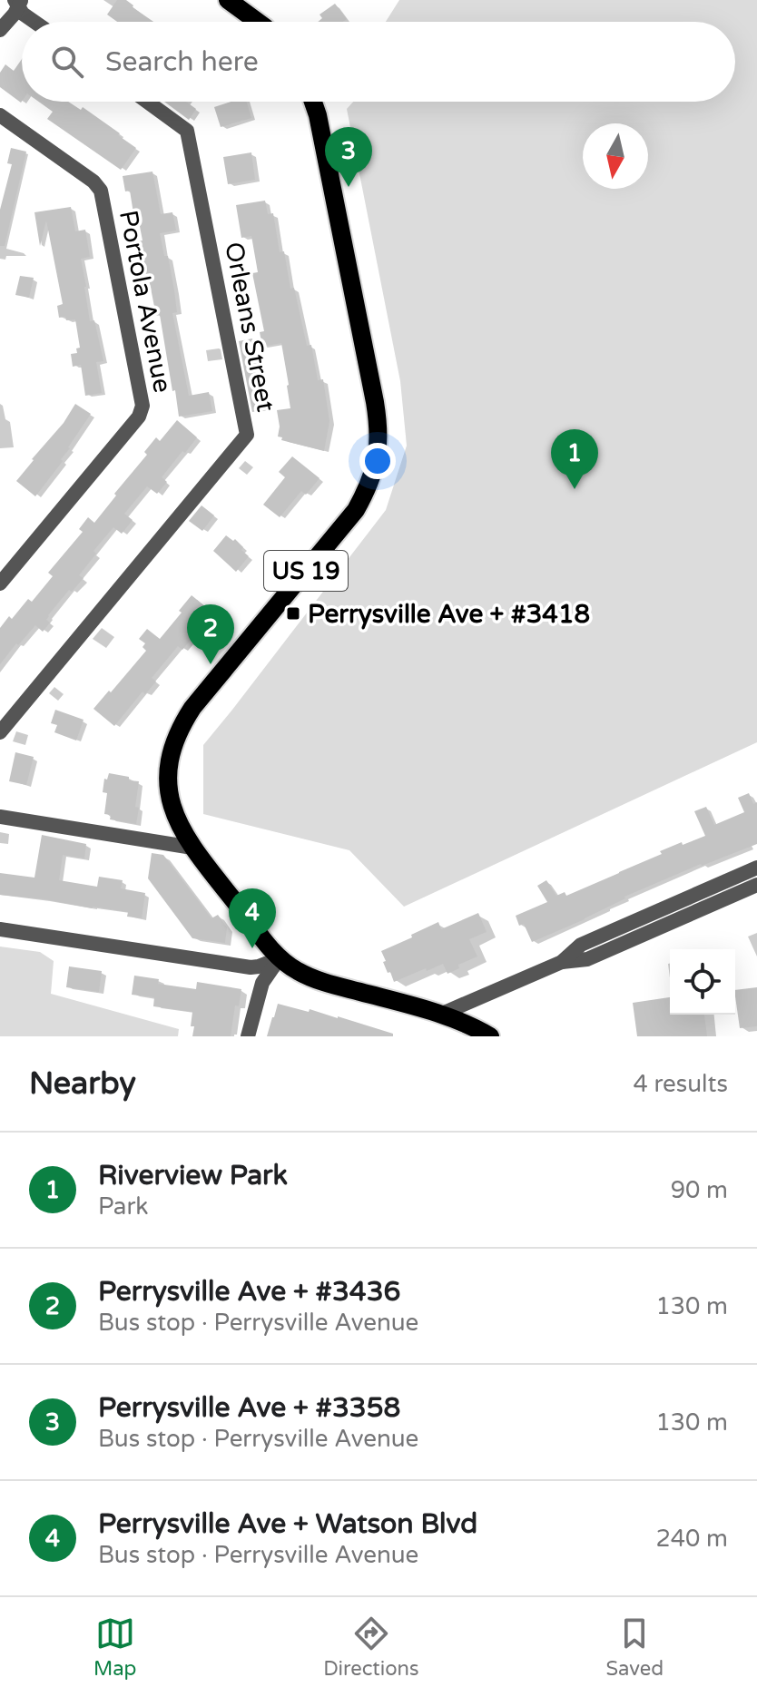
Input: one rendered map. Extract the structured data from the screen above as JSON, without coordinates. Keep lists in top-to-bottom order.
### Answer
{
  "streets": {
    "main road": ["US 19"],
    "street": ["Portola Avenue", "Orleans Street"]
  },
  "places": {
    "transit": ["Perrysville Ave + #3418"]
  },
  "north": "bottom",
  "page": {
    "search": "Search here",
    "pins": [
      "3",
      "1",
      "2",
      "4"
    ],
    "heading": ["Nearby", "4 results"],
    "list": [
      {
        "mark": "1",
        "name": "Riverview Park",
        "note": "Park",
        "value": "90 m"
      },
      {
        "mark": "2",
        "name": "Perrysville Ave + #3436",
        "note": "Bus stop · Perrysville Avenue",
        "value": "130 m"
      },
      {
        "mark": "3",
        "name": "Perrysville Ave + #3358",
        "note": "Bus stop · Perrysville Avenue",
        "value": "130 m"
      },
      {
        "mark": "4",
        "name": "Perrysville Ave + Watson Blvd",
        "note": "Bus stop · Perrysville Avenue",
        "value": "240 m"
      }
    ],
    "nav": ["Map", "Directions", "Saved"]
  }
}
